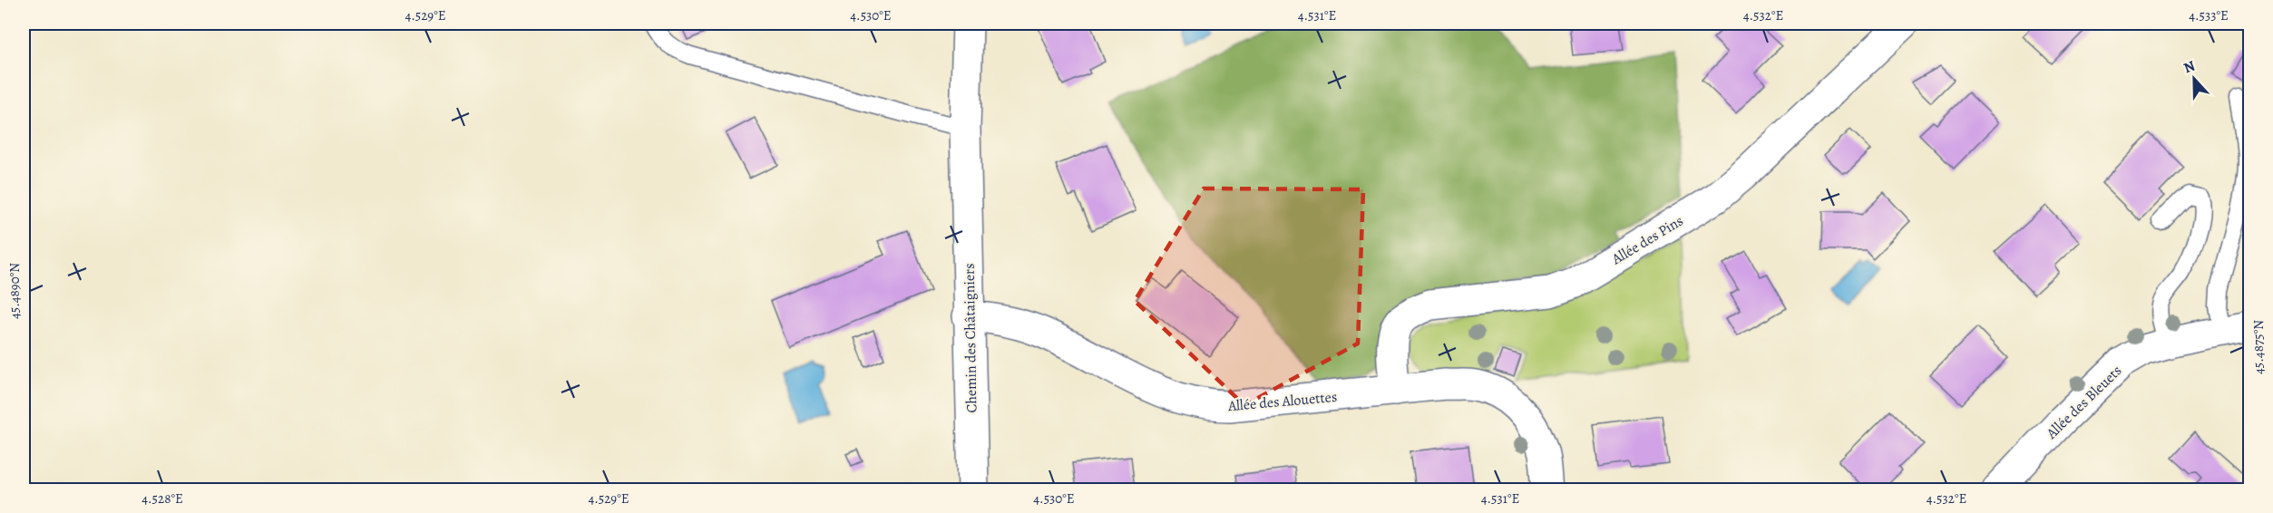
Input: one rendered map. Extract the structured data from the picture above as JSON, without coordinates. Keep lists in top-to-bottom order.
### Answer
{
  "streets": {
    "street": [
      "Allée des Pins",
      "Chemin des Châtaigniers",
      "Allée des Alouettes",
      "Allée des Bleuets"
    ]
  },
  "crossings": [
    ["Allée des Pins", "Allée des Alouettes"],
    ["Chemin des Châtaigniers", "Allée des Alouettes"]
  ],
  "north": "top",
  "coordinates": [
    "4.529°E",
    "4.530°E",
    "4.531°E",
    "4.532°E",
    "4.533°E",
    "45.4890°N",
    "45.4875°N",
    "4.528°E"
  ]
}
